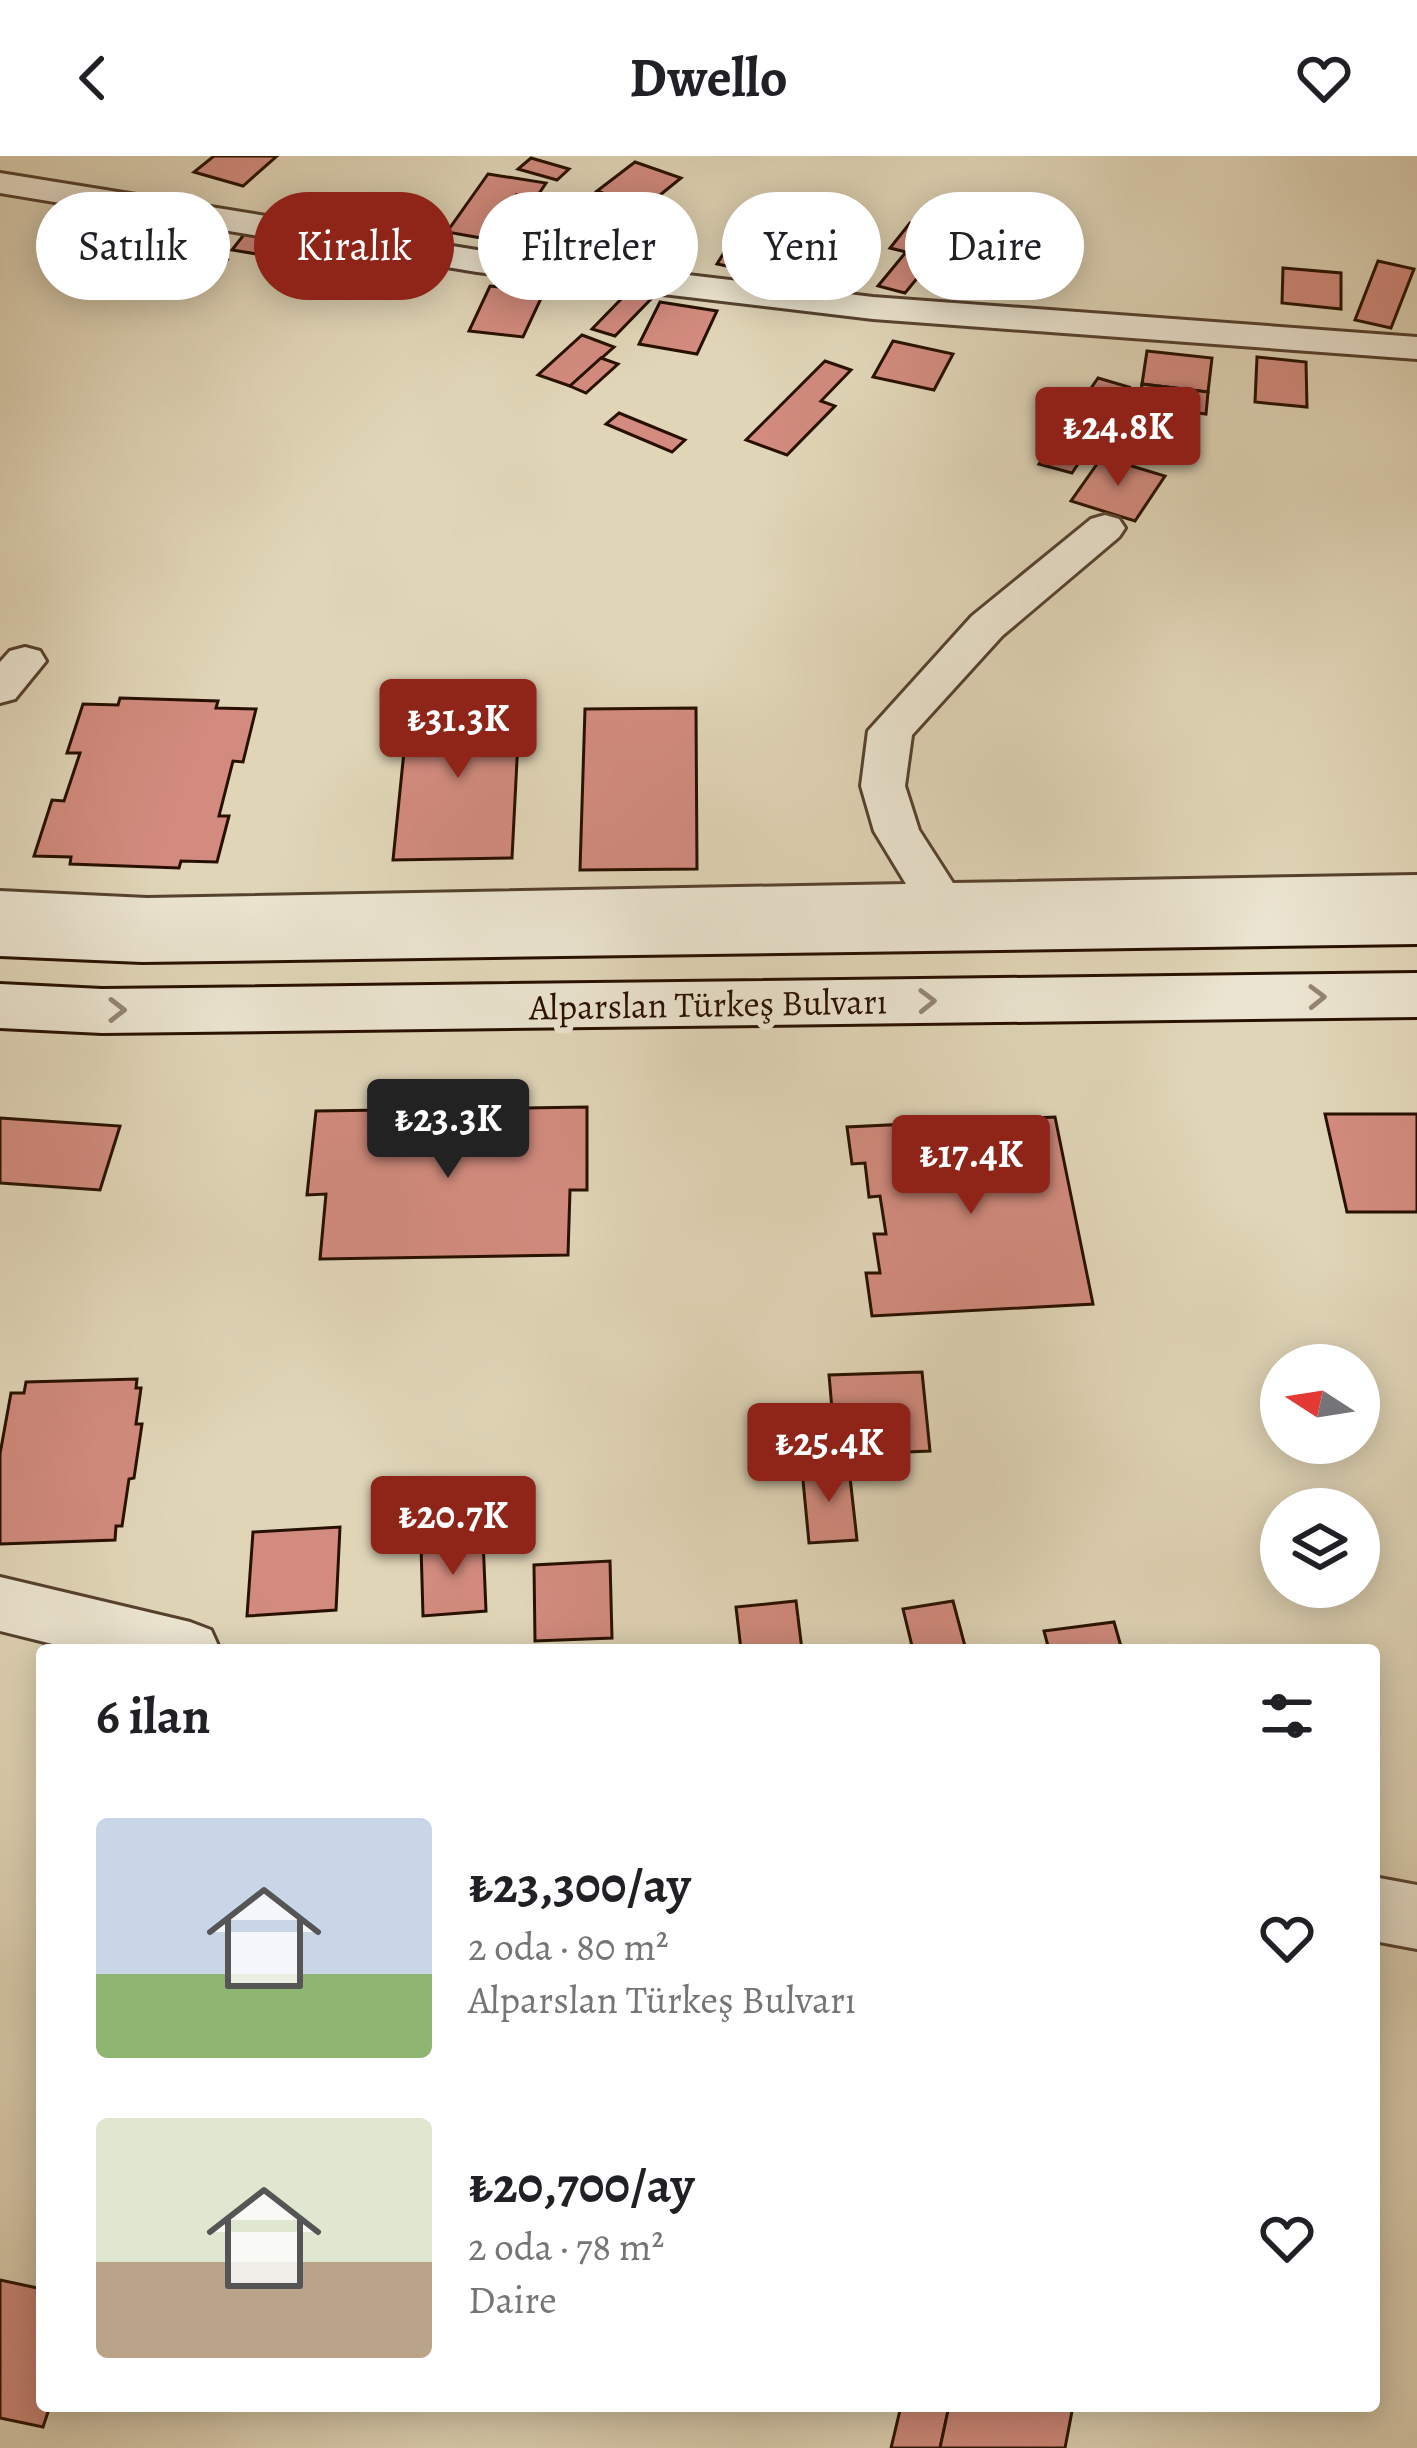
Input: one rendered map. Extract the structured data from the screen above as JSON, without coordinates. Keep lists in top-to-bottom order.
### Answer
{
  "streets": {
    "main road": ["Alparslan Türkeş Bulvarı"]
  },
  "north": "left",
  "page": {
    "header": "Dwello",
    "chip": [
      "Satılık",
      "Kiralık",
      "Filtreler",
      "Yeni",
      "Daire"
    ],
    "price": [
      "₺24.8K",
      "₺31.3K",
      "₺23.3K",
      "₺17.4K",
      "₺25.4K",
      "₺20.7K"
    ],
    "heading": "6 ilan",
    "list": [
      {
        "name": "₺23,300/ay",
        "note": "2 oda · 80 m² · Alparslan Türkeş Bulvarı"
      },
      {
        "name": "₺20,700/ay",
        "note": "2 oda · 78 m² · Daire"
      }
    ]
  }
}
